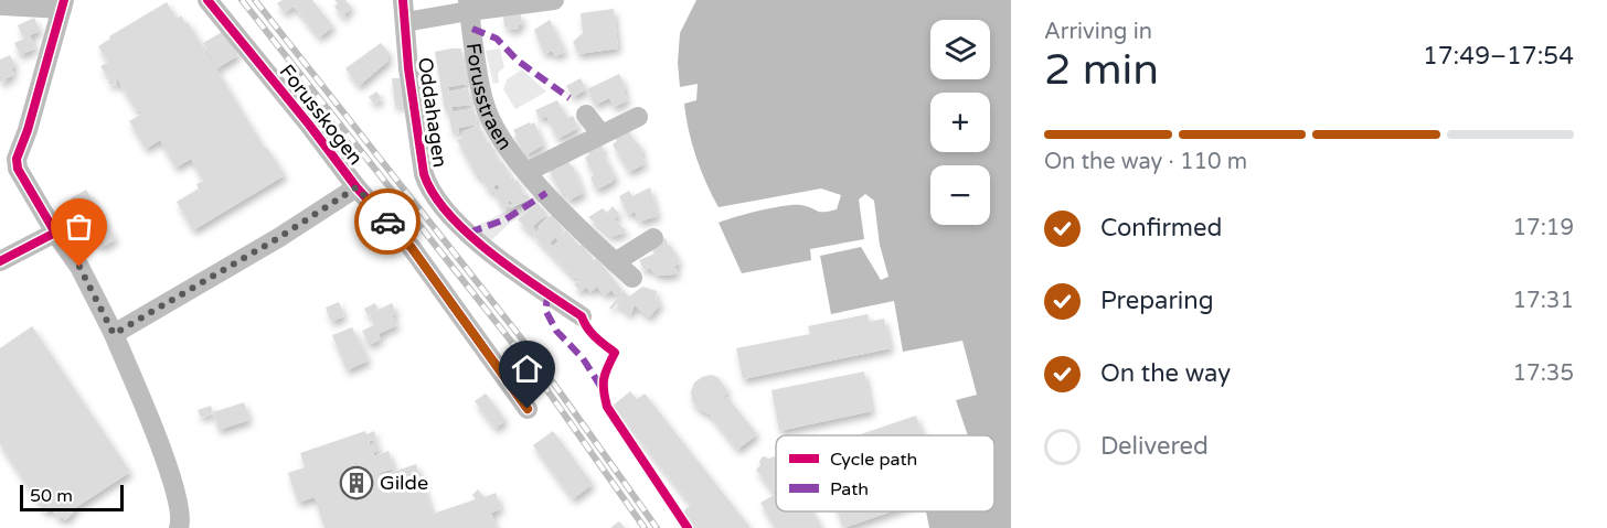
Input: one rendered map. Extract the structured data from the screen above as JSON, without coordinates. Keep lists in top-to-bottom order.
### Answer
{
  "streets": {
    "street": ["Forusstraen", "Oddahagen", "Forusskogen"]
  },
  "places": {
    "building": ["Gilde"]
  },
  "legend": ["Cycle path", "Path"],
  "scale_bar": "50 m",
  "page": {
    "heading": ["2 min", "Arriving in", "17:49–17:54"],
    "map_buttons": ["+", "−"],
    "bar": "On the way · 110 m",
    "list": [
      ["Confirmed", "17:19"],
      ["Preparing", "17:31"],
      ["On the way", "17:35"],
      "Delivered"
    ],
    "scale": "50 m"
  }
}
